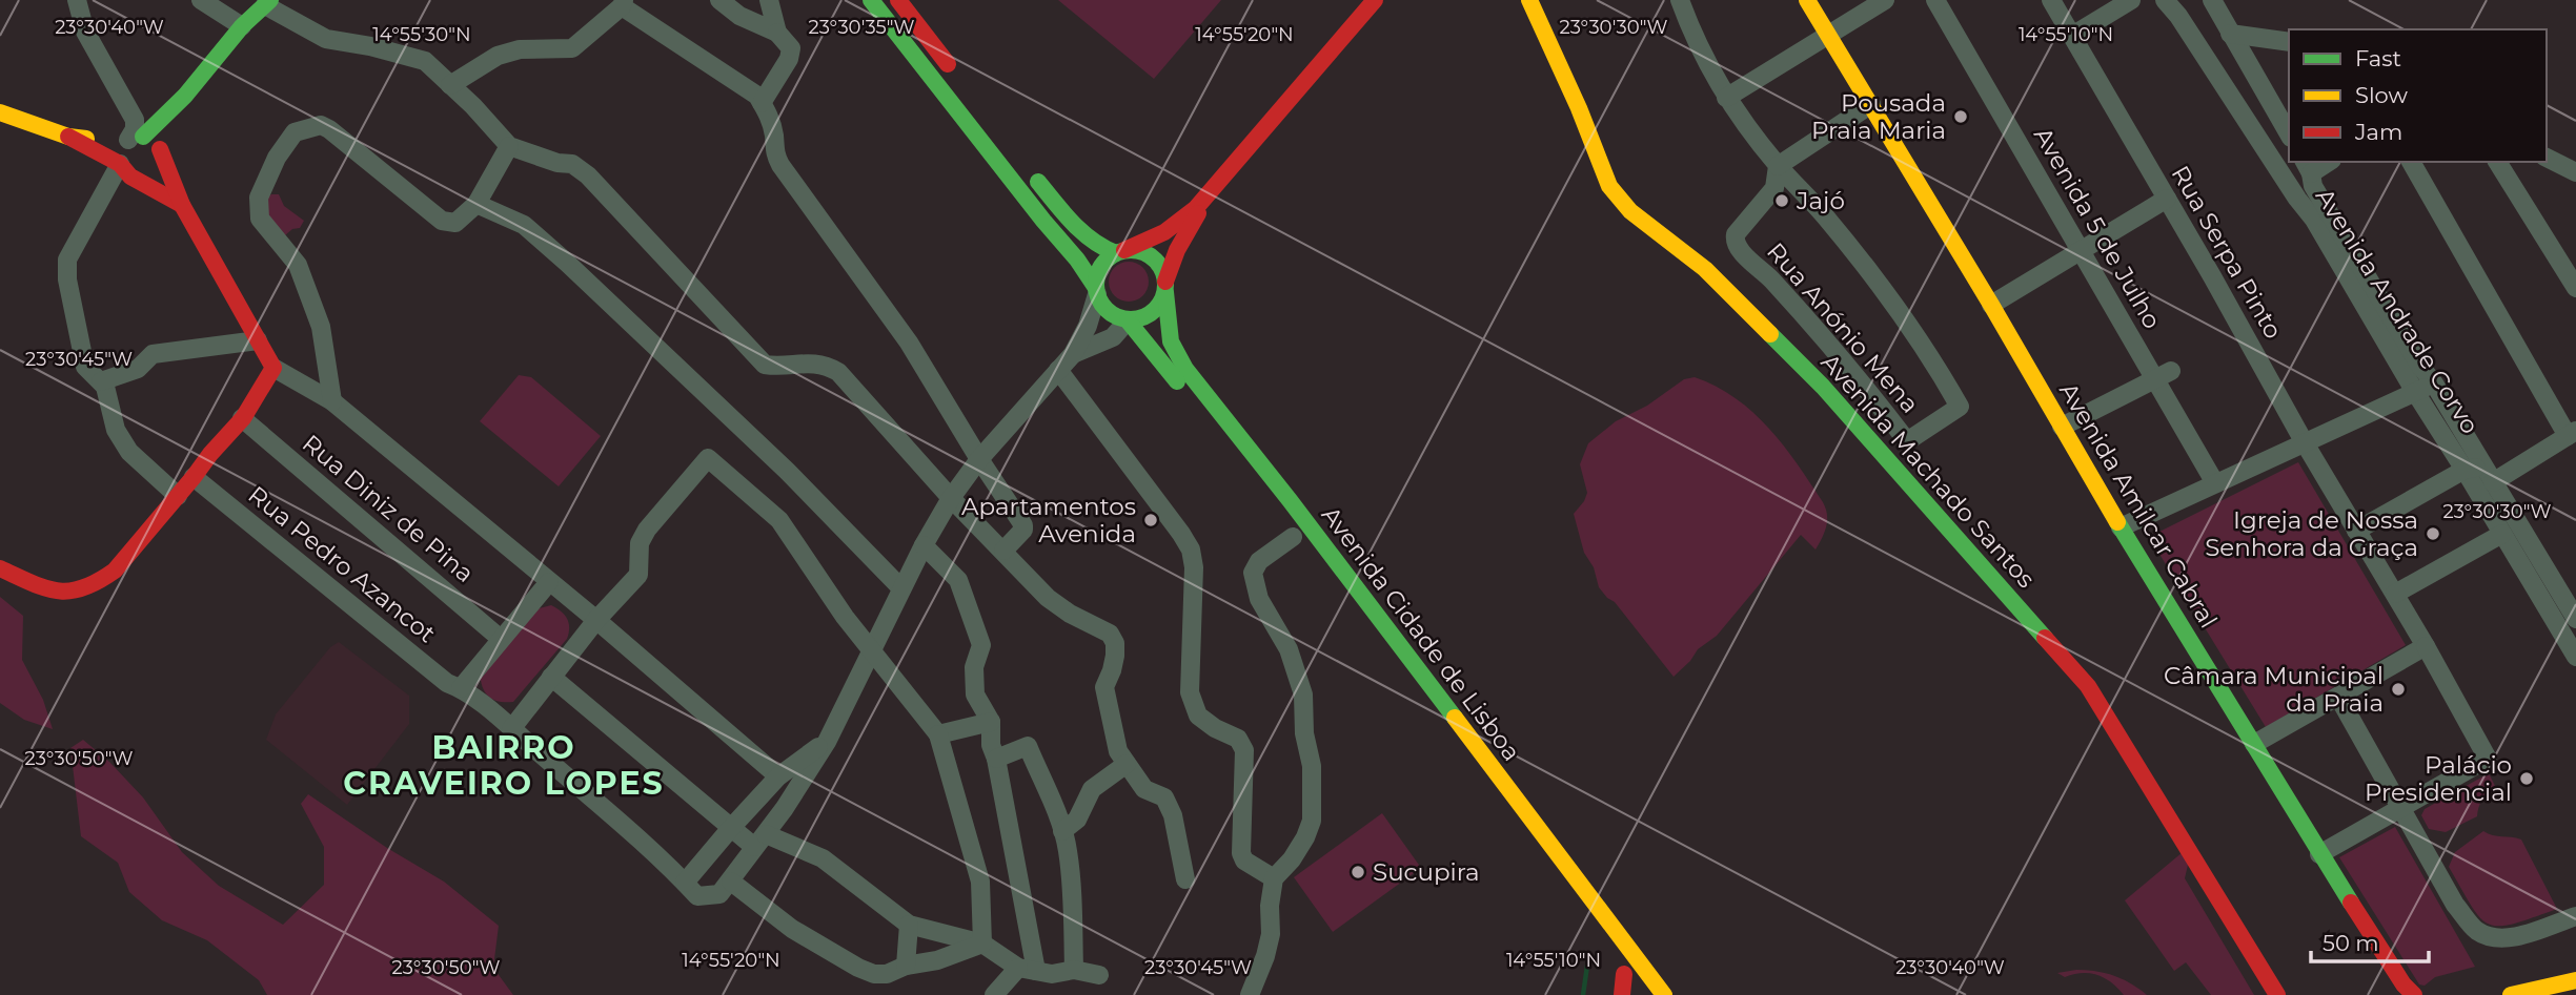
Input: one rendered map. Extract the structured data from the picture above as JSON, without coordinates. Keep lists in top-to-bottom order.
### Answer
{
  "streets": {
    "street": [
      "Avenida 5 de Julho",
      "Rua Serpa Pinto",
      "Avenida Andrade Corvo",
      "Rua Anónio Mena",
      "Avenida Machado Santos",
      "Avenida Amilcar Cabral",
      "Rua Diniz de Pina",
      "Rua Pedro Azancot",
      "Avenida Cidade de Lisboa"
    ]
  },
  "districts": ["BAIRRO CRAVEIRO LOPES"],
  "places": [
    "Pousada Praia Maria",
    "Jajó",
    "Apartamentos Avenida",
    "Igreja de Nossa Senhora da Graça",
    "Câmara Municipal da Praia",
    "Palácio Presidencial",
    "Sucupira"
  ],
  "legend": ["Fast", "Slow", "Jam"],
  "scale_bar": "50 m",
  "coordinates": [
    "23°30'40\"W",
    "23°30'35\"W",
    "23°30'30\"W",
    "14°55'30\"N",
    "14°55'20\"N",
    "14°55'10\"N",
    "23°30'45\"W",
    "23°30'50\"W"
  ]
}
